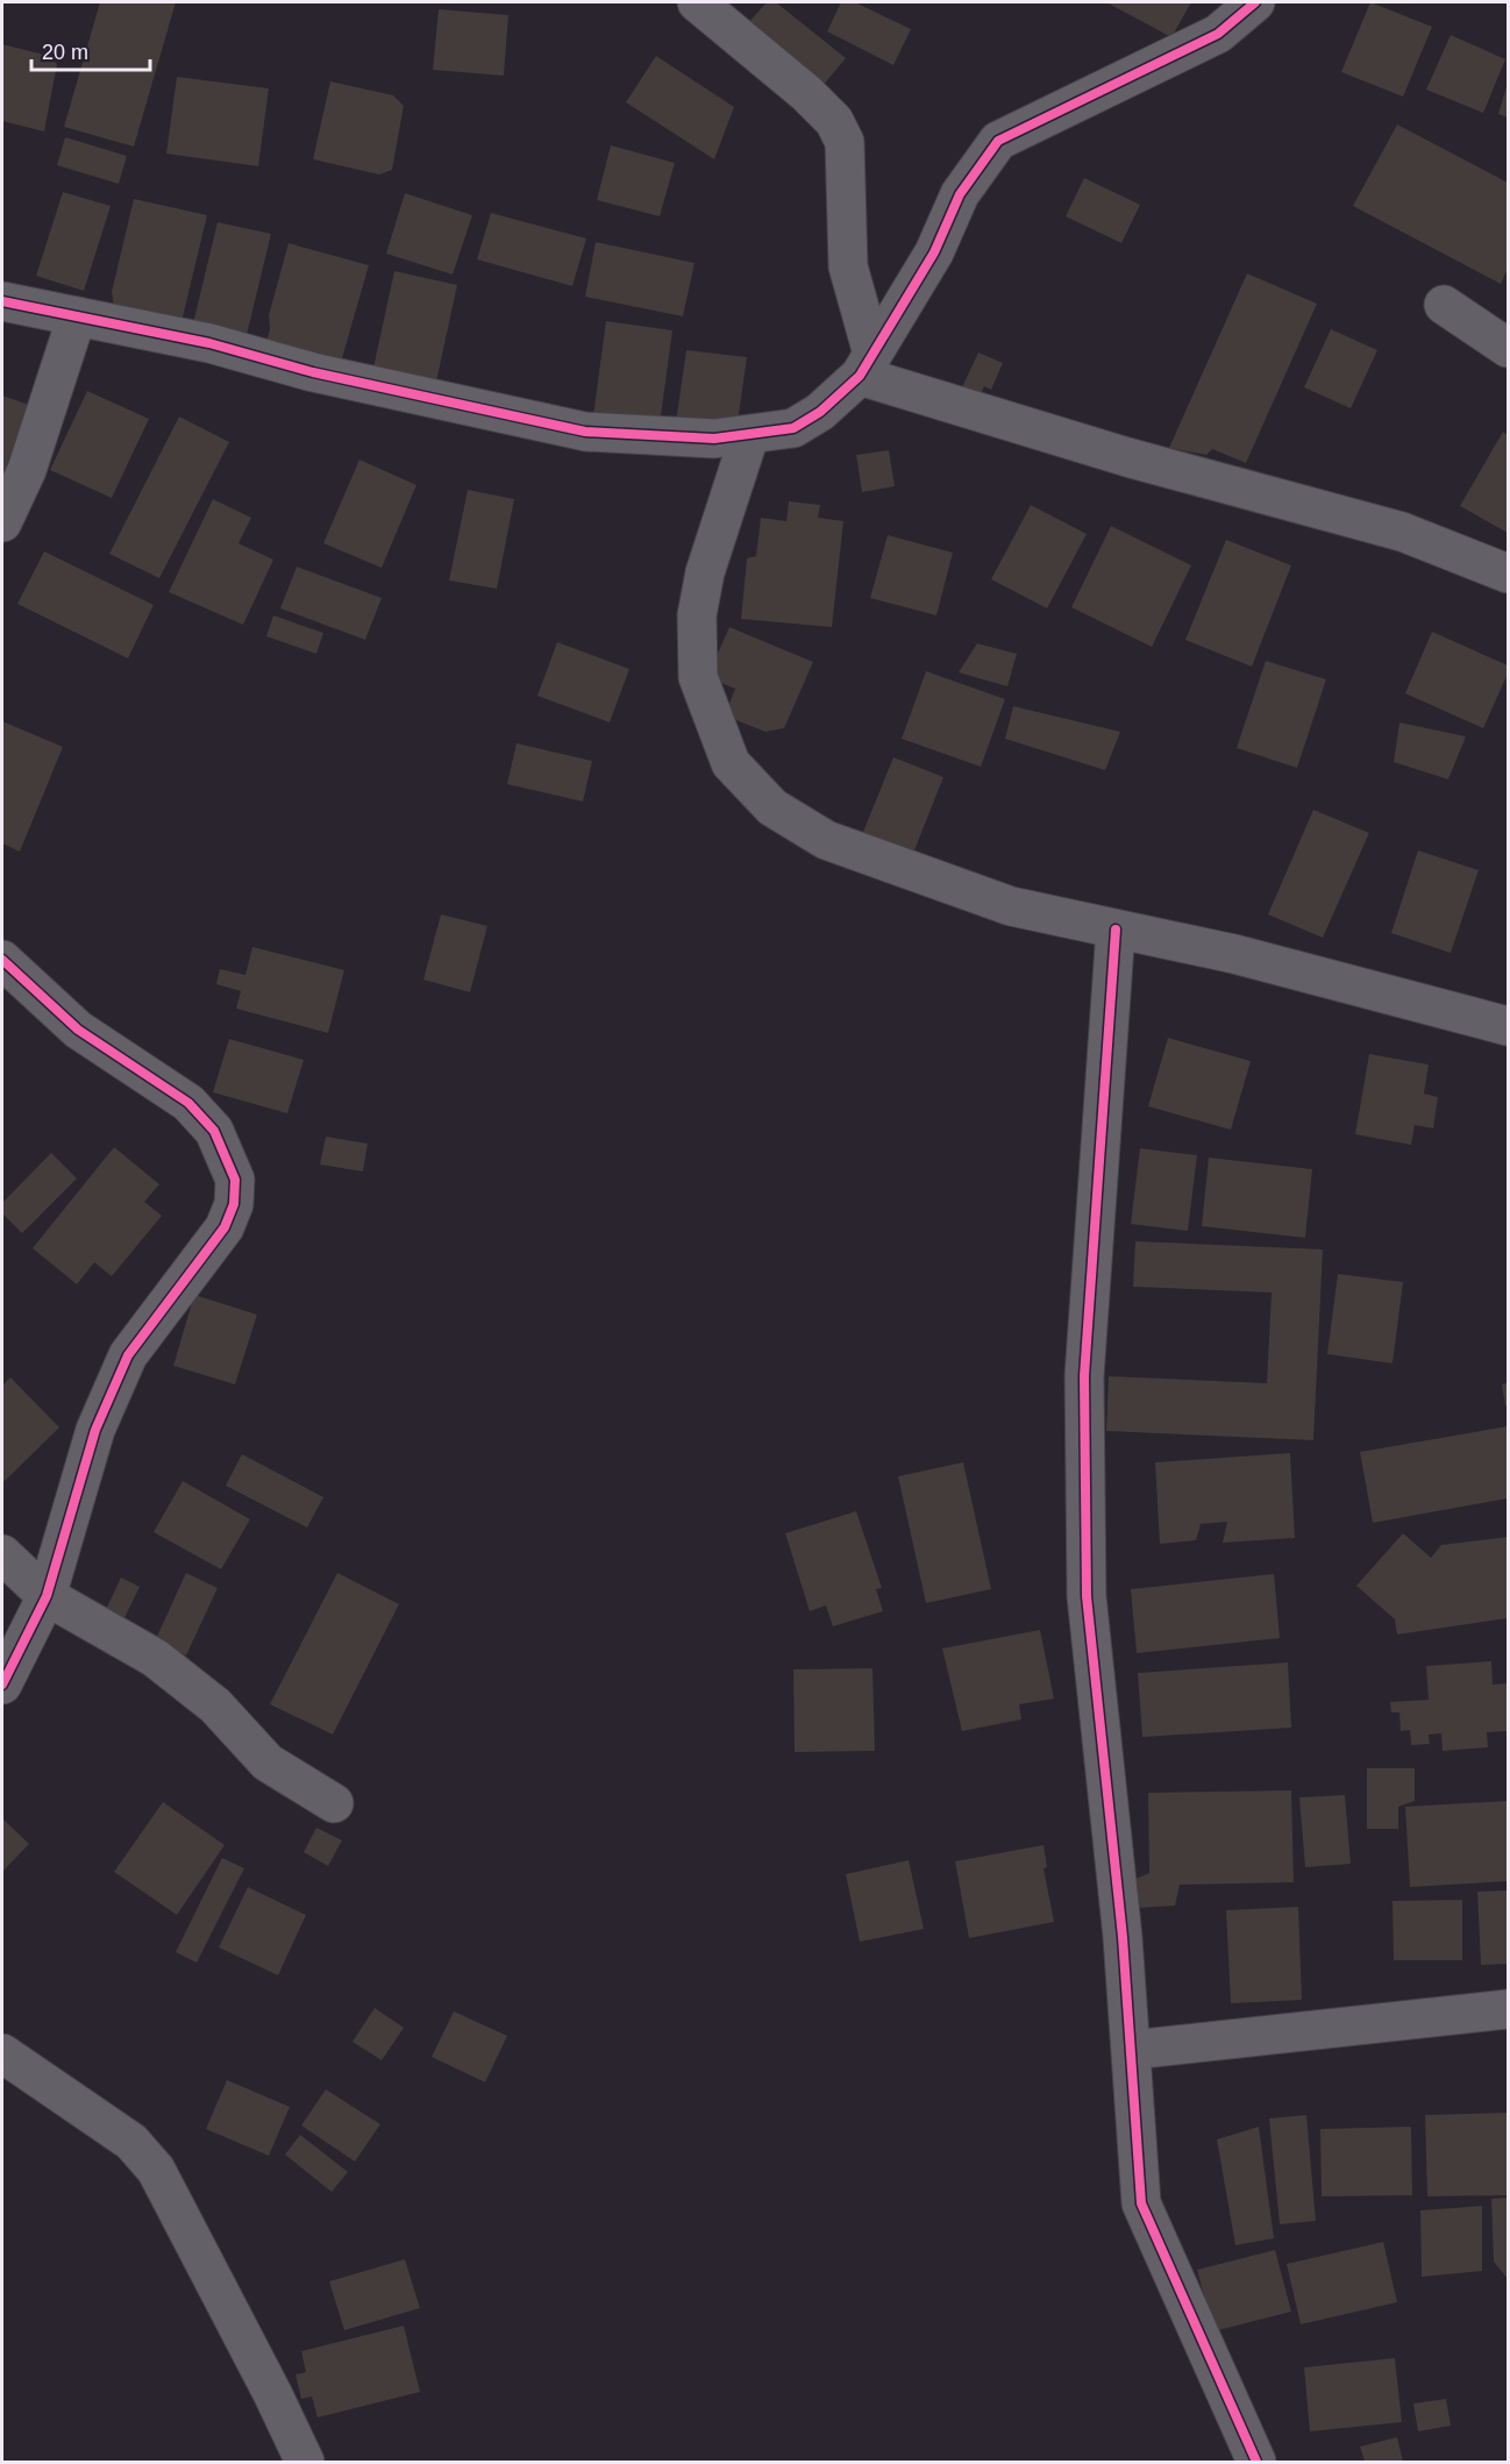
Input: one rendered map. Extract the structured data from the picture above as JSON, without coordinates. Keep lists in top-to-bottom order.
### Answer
{
  "scale_bar": "20 m"
}
